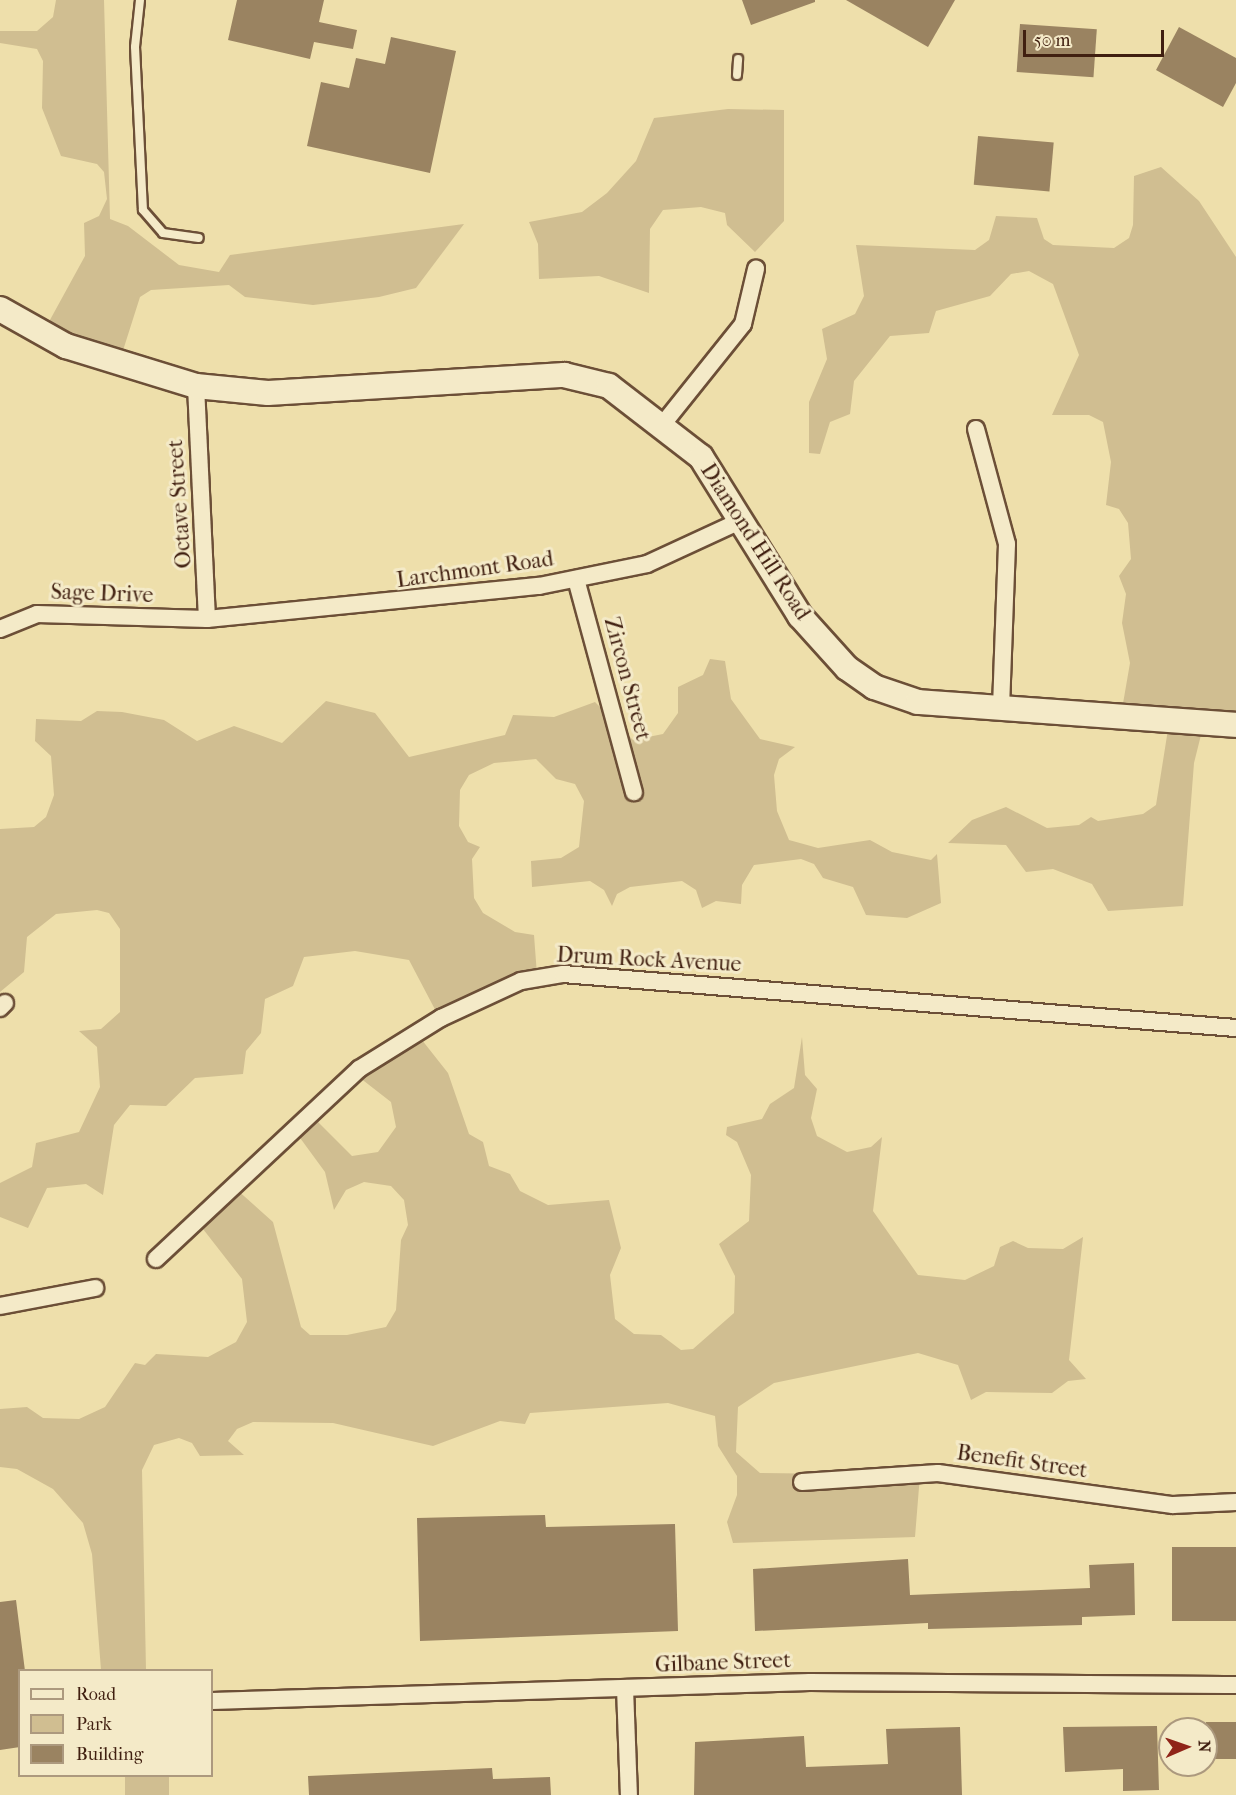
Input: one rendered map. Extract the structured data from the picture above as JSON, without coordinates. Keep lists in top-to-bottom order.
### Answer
{
  "streets": {
    "street": [
      "Octave Street",
      "Diamond Hill Road",
      "Larchmont Road",
      "Sage Drive",
      "Zircon Street",
      "Drum Rock Avenue",
      "Benefit Street",
      "Gilbane Street"
    ]
  },
  "crossings": [
    ["Octave Street", "Diamond Hill Road"],
    ["Octave Street", "Larchmont Road"],
    ["Octave Street", "Sage Drive"],
    ["Diamond Hill Road", "Larchmont Road"],
    ["Larchmont Road", "Sage Drive"],
    ["Larchmont Road", "Zircon Street"]
  ],
  "legend": ["Road", "Park", "Building"],
  "scale_bar": "50 m",
  "north": "right"
}
